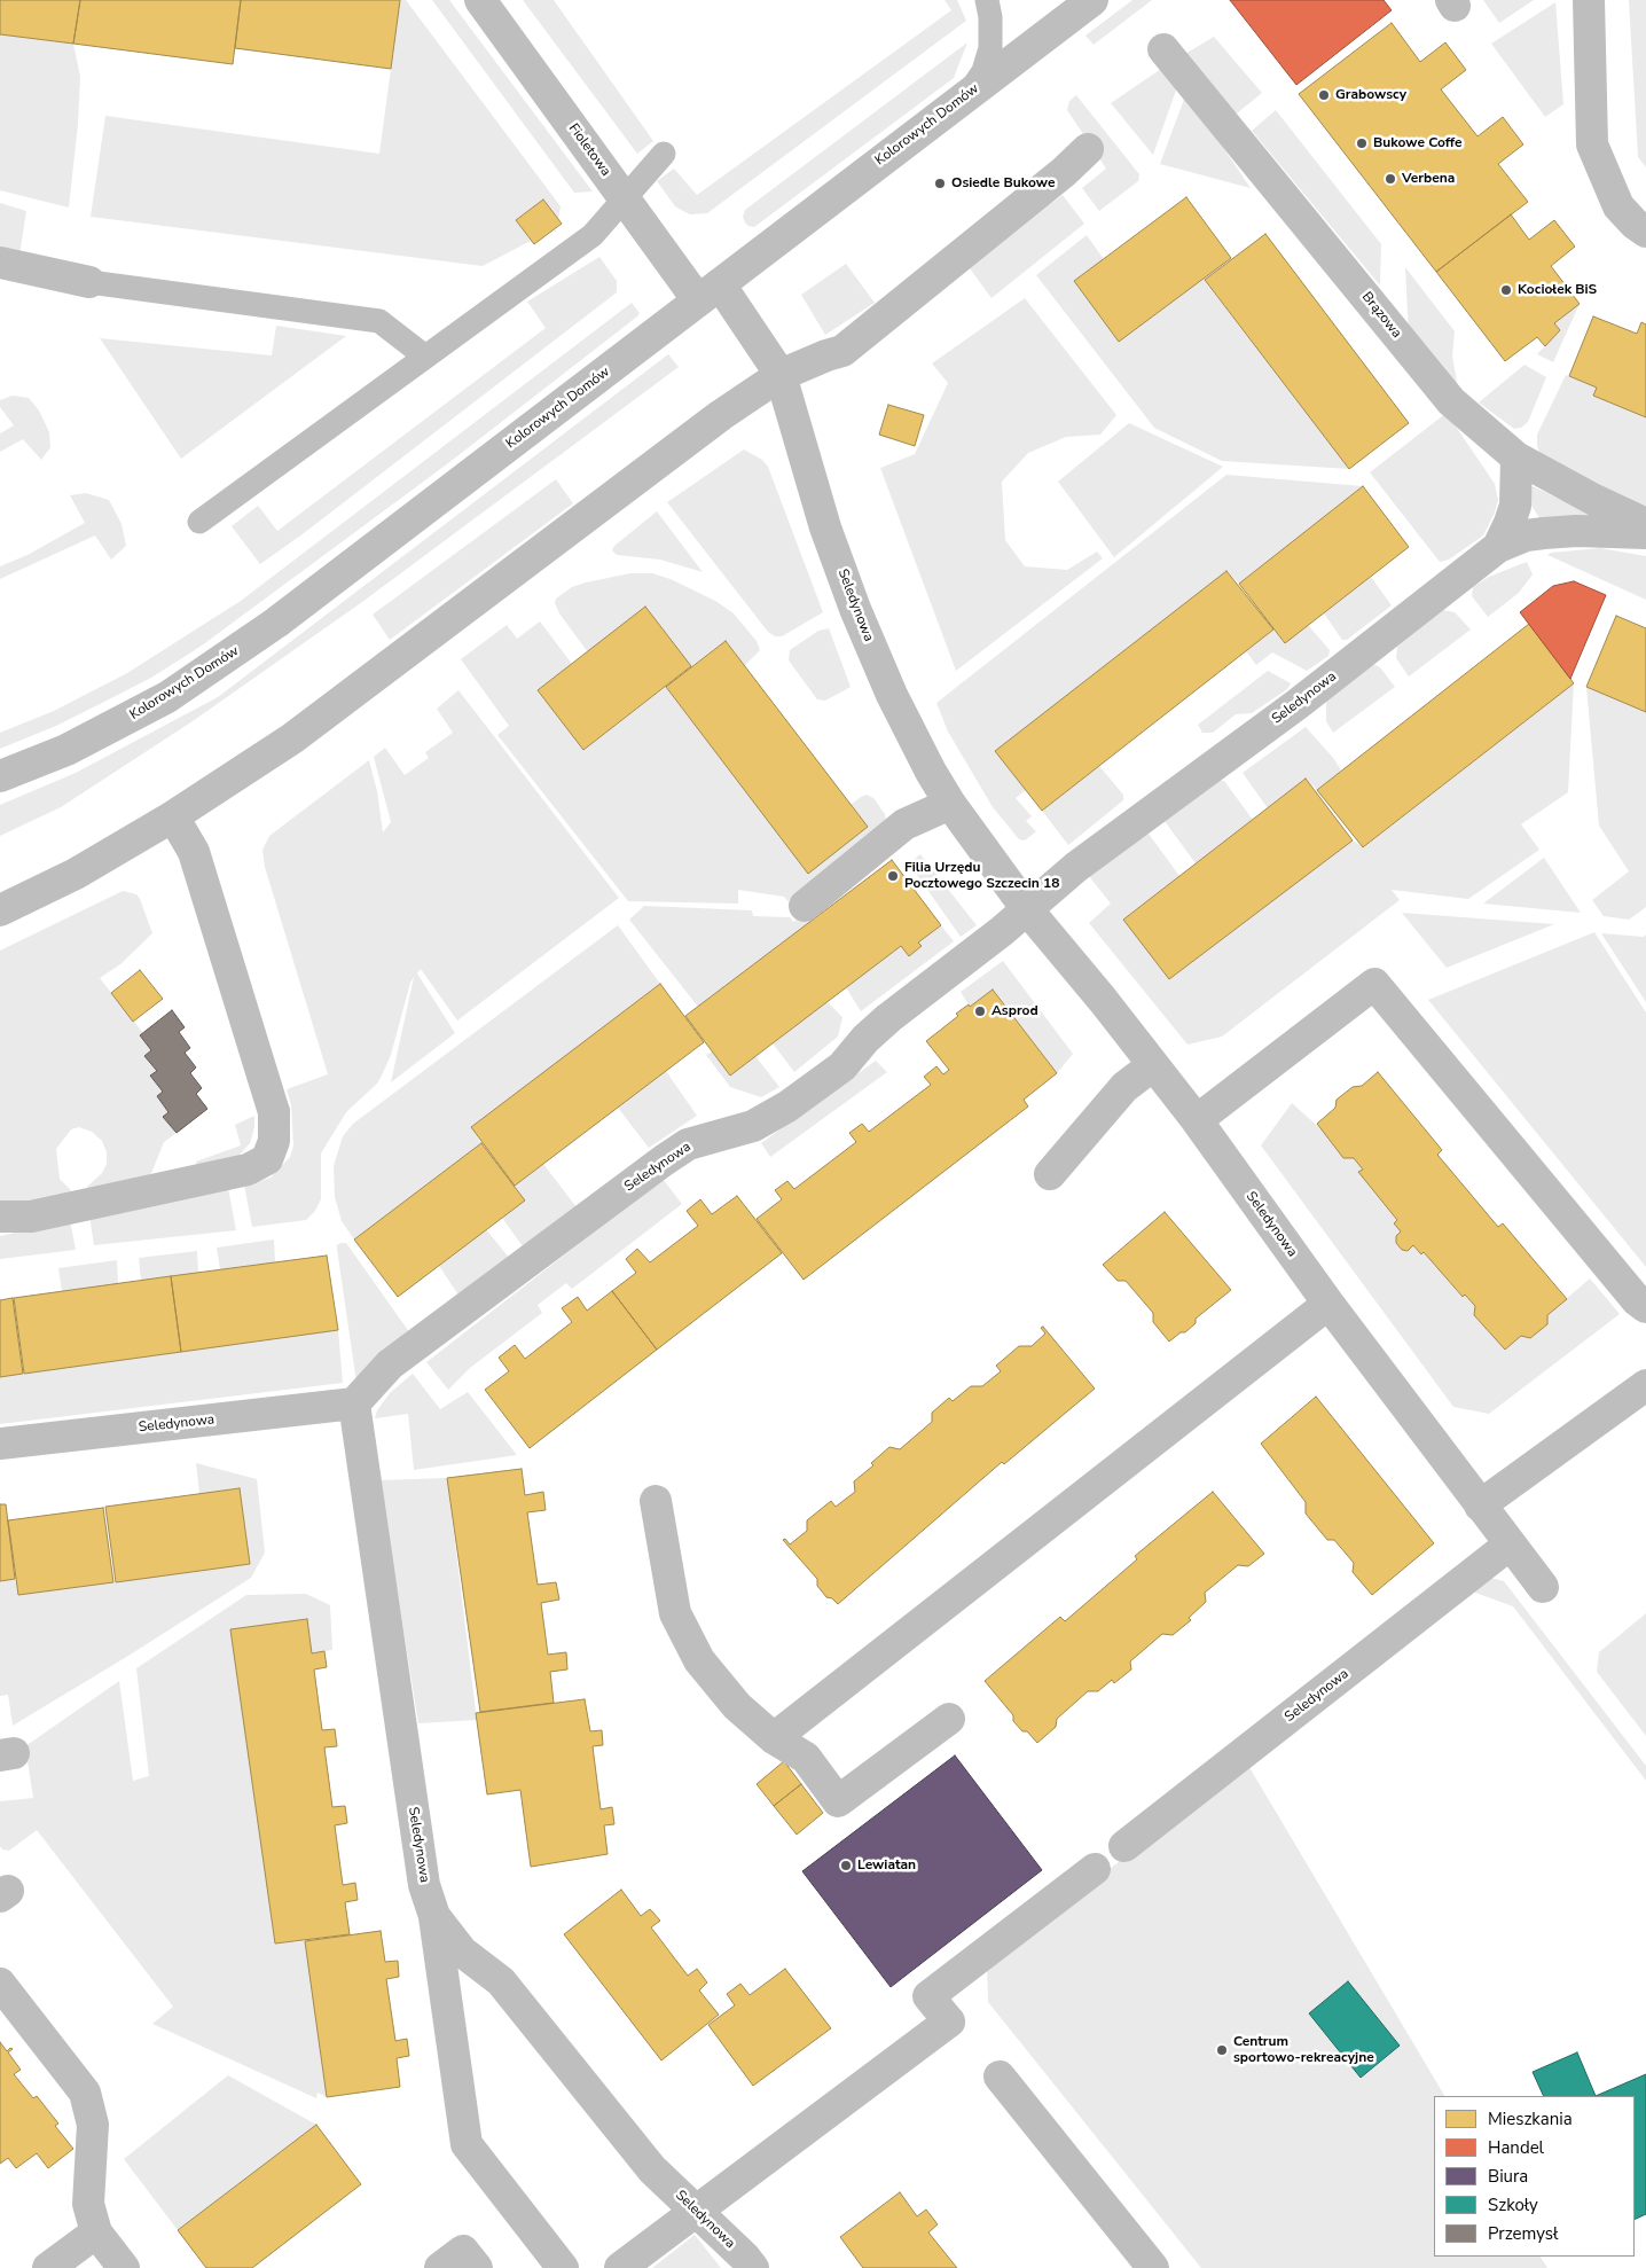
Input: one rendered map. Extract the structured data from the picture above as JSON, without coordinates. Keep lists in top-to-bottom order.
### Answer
{
  "streets": {
    "street": [
      "Kolorowych Domów",
      "Fioletowa",
      "Brązowa",
      "Seledynowa"
    ]
  },
  "crossings": [
    ["Kolorowych Domów", "Fioletowa"],
    ["Kolorowych Domów", "Seledynowa"],
    ["Fioletowa", "Seledynowa"],
    ["Brązowa", "Seledynowa"]
  ],
  "places": [
    "Grabowscy",
    "Bukowe Coffe",
    "Verbena",
    "Osiedle Bukowe",
    "Kociołek BiS",
    "Filia Urzędu Pocztowego Szczecin 18",
    "Asprod",
    "Lewiatan",
    "Centrum sportowo-rekreacyjne"
  ],
  "legend": [
    "Mieszkania",
    "Handel",
    "Biura",
    "Szkoły",
    "Przemysł"
  ]
}
